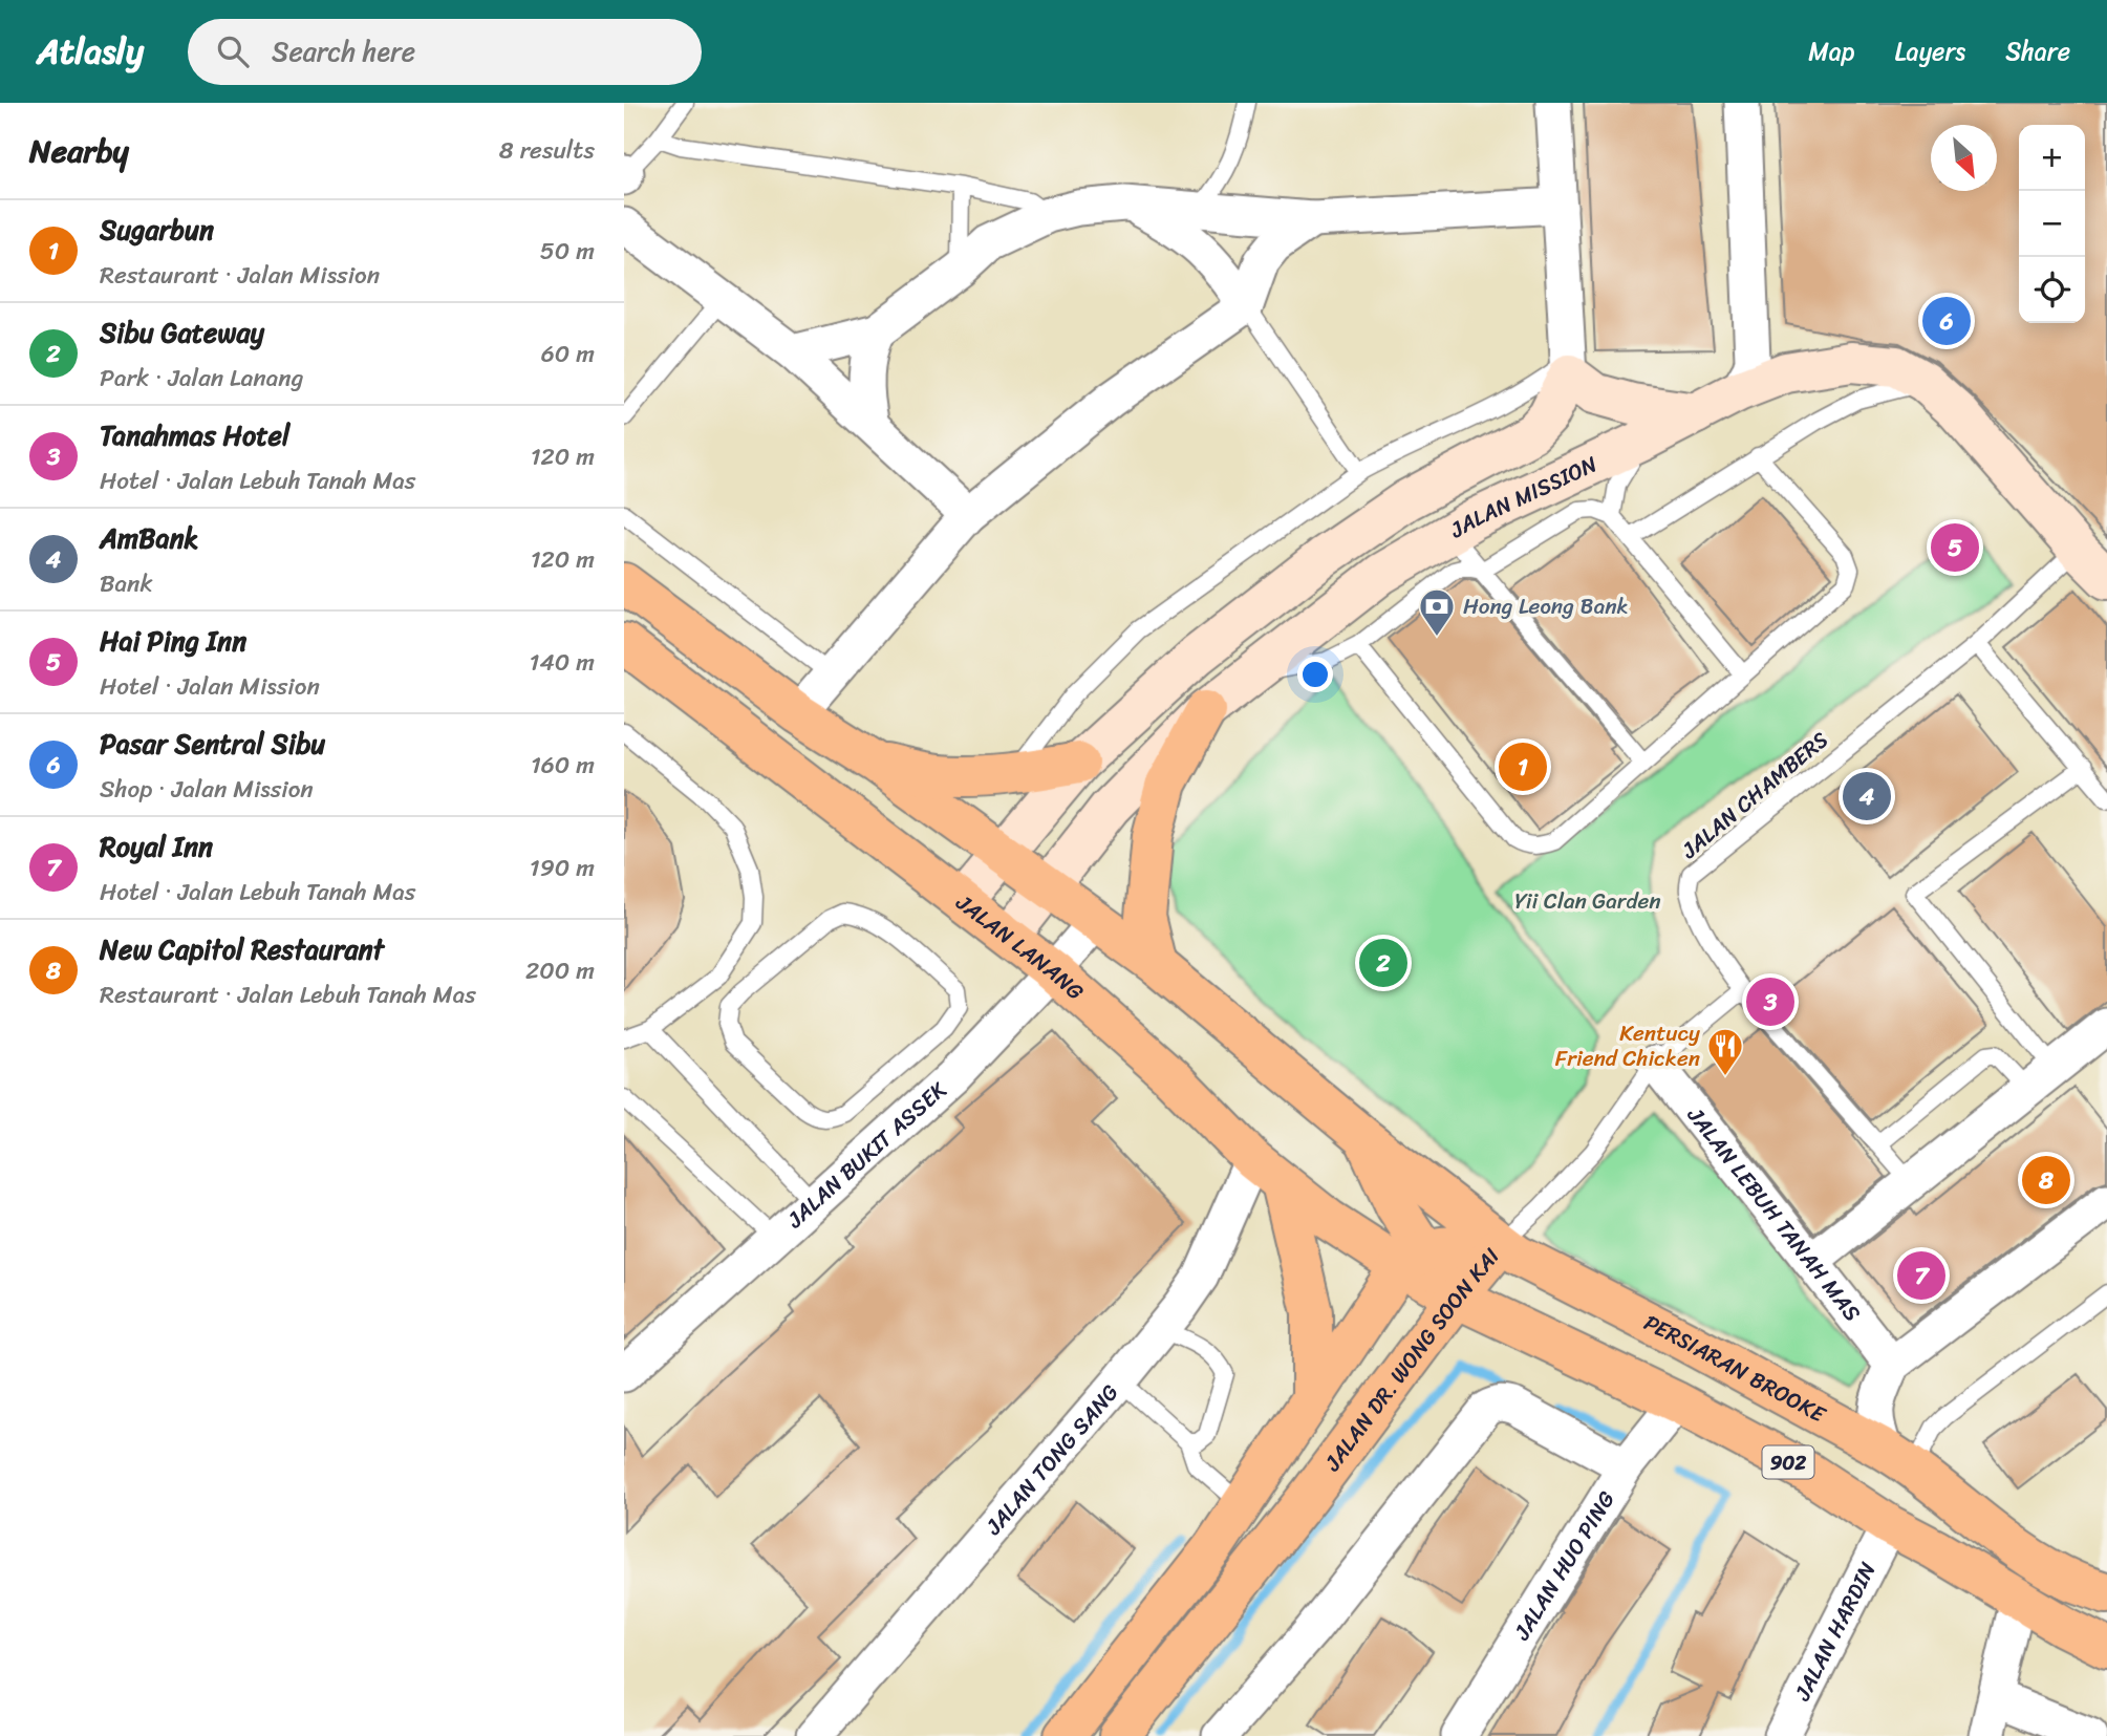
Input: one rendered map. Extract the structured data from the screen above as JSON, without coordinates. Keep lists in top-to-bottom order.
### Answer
{
  "streets": {
    "main road": [
      "JALAN LANANG",
      "JALAN DR. WONG SOON KAI",
      "PERSIARAN BROOKE",
      "902"
    ],
    "street": [
      "JALAN MISSION",
      "JALAN BUKIT ASSEK",
      "JALAN LEBUH TANAH MAS",
      "JALAN TONG SANG",
      "JALAN HUO PING",
      "JALAN HARDIN"
    ],
    "lane": ["JALAN CHAMBERS"]
  },
  "crossings": [
    ["JALAN MISSION", "JALAN CHAMBERS"],
    ["JALAN MISSION", "JALAN LANANG"],
    ["JALAN LANANG", "JALAN BUKIT ASSEK"],
    ["JALAN LANANG", "JALAN DR. WONG SOON KAI"],
    ["JALAN LANANG", "JALAN TONG SANG"],
    ["JALAN LANANG", "902"],
    ["JALAN DR. WONG SOON KAI", "PERSIARAN BROOKE"],
    ["JALAN DR. WONG SOON KAI", "902"],
    ["902", "JALAN HUO PING"],
    ["902", "JALAN HARDIN"]
  ],
  "parks": ["Yii Clan Garden"],
  "places": {
    "bank": ["Hong Leong Bank"],
    "restaurant": ["Kentucy Friend Chicken"]
  },
  "north": "bottom right",
  "page": {
    "header": "Atlasly",
    "search": "Search here",
    "nav": ["Map", "Layers", "Share"],
    "heading": ["Nearby", "8 results"],
    "map_buttons": ["+", "−"],
    "list": [
      {
        "mark": "1",
        "name": "Sugarbun",
        "note": "Restaurant · Jalan Mission",
        "value": "50 m"
      },
      {
        "mark": "2",
        "name": "Sibu Gateway",
        "note": "Park · Jalan Lanang",
        "value": "60 m"
      },
      {
        "mark": "3",
        "name": "Tanahmas Hotel",
        "note": "Hotel · Jalan Lebuh Tanah Mas",
        "value": "120 m"
      },
      {
        "mark": "4",
        "name": "AmBank",
        "note": "Bank",
        "value": "120 m"
      },
      {
        "mark": "5",
        "name": "Hai Ping Inn",
        "note": "Hotel · Jalan Mission",
        "value": "140 m"
      },
      {
        "mark": "6",
        "name": "Pasar Sentral Sibu",
        "note": "Shop · Jalan Mission",
        "value": "160 m"
      },
      {
        "mark": "7",
        "name": "Royal Inn",
        "note": "Hotel · Jalan Lebuh Tanah Mas",
        "value": "190 m"
      },
      {
        "mark": "8",
        "name": "New Capitol Restaurant",
        "note": "Restaurant · Jalan Lebuh Tanah Mas",
        "value": "200 m"
      }
    ],
    "pins": [
      "6",
      "5",
      "1",
      "4",
      "2",
      "3",
      "8",
      "7"
    ]
  }
}
